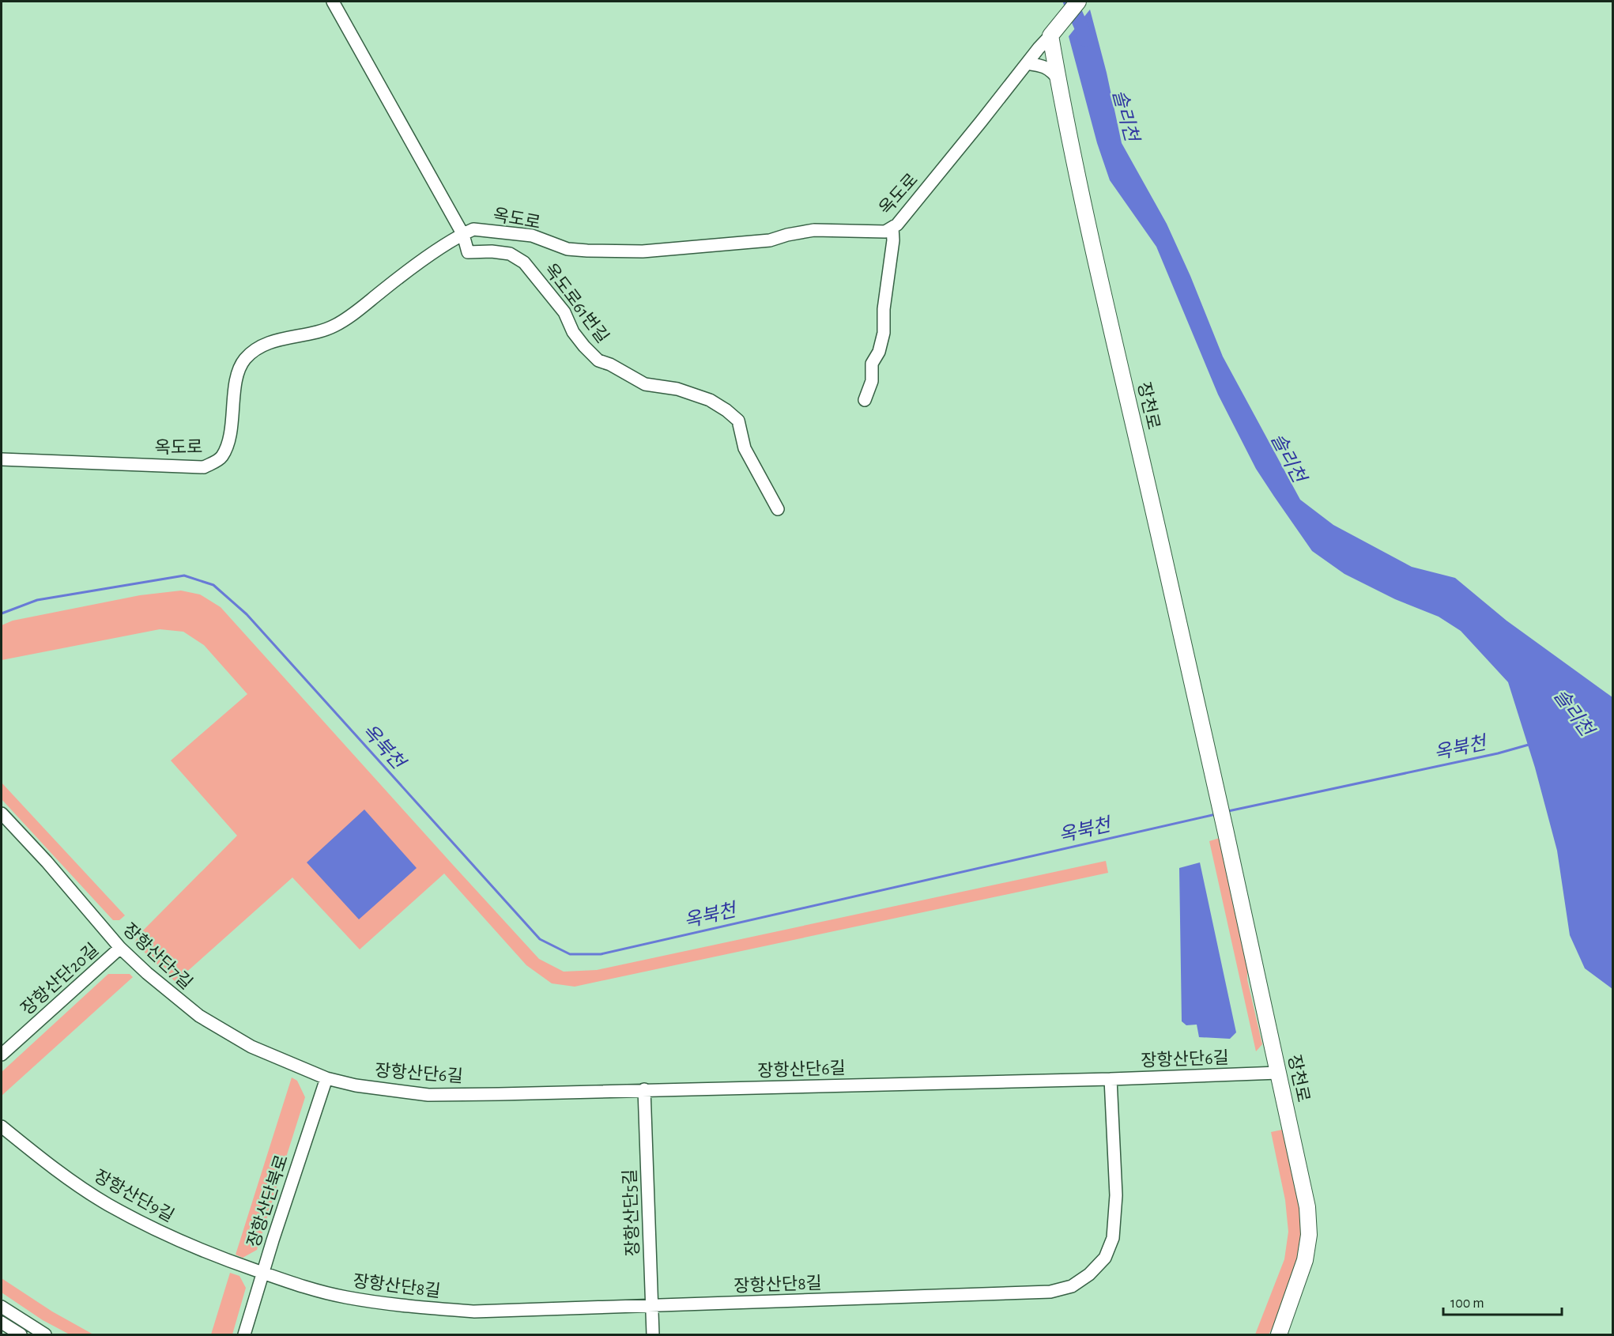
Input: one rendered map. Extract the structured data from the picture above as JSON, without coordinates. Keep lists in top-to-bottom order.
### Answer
{
  "streets": {
    "main road": ["장천로"],
    "street": [
      "옥도로",
      "옥도로61번길",
      "장항산단7길",
      "장항산단20길",
      "장항산단6길",
      "장항산단9길",
      "장항산단북로",
      "장항산단5길",
      "장항산단8길"
    ]
  },
  "crossings": [
    ["옥도로", "옥도로61번길"],
    ["옥도로", "장천로"],
    ["장천로", "장항산단6길"],
    ["장항산단7길", "장항산단20길"],
    ["장항산단7길", "장항산단6길"],
    ["장항산단7길", "장항산단북로"],
    ["장항산단6길", "장항산단북로"],
    ["장항산단6길", "장항산단5길"],
    ["장항산단6길", "장항산단8길"],
    ["장항산단9길", "장항산단북로"],
    ["장항산단9길", "장항산단8길"],
    ["장항산단북로", "장항산단8길"],
    ["장항산단5길", "장항산단8길"]
  ],
  "water": ["솔리천", "옥북천"],
  "scale_bar": "100 m"
}
